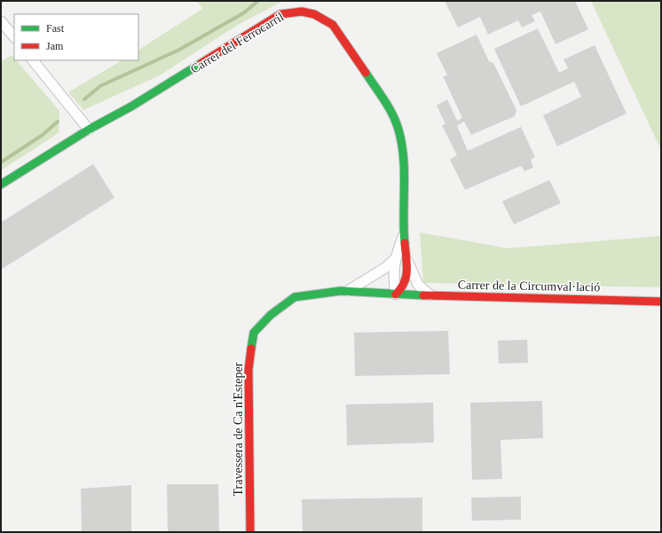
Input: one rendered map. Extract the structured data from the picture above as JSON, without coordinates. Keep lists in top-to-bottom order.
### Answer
{
  "streets": {
    "street": ["Carrer del Ferrocarril", "Carrer de la Circumval·lació", "Travessera de Ca n'Esteper"]
  },
  "crossings": [
    ["Carrer del Ferrocarril", "Carrer de la Circumval·lació"],
    ["Carrer del Ferrocarril", "Travessera de Ca n'Esteper"],
    ["Carrer de la Circumval·lació", "Travessera de Ca n'Esteper"]
  ],
  "legend": ["Fast", "Jam"]
}
